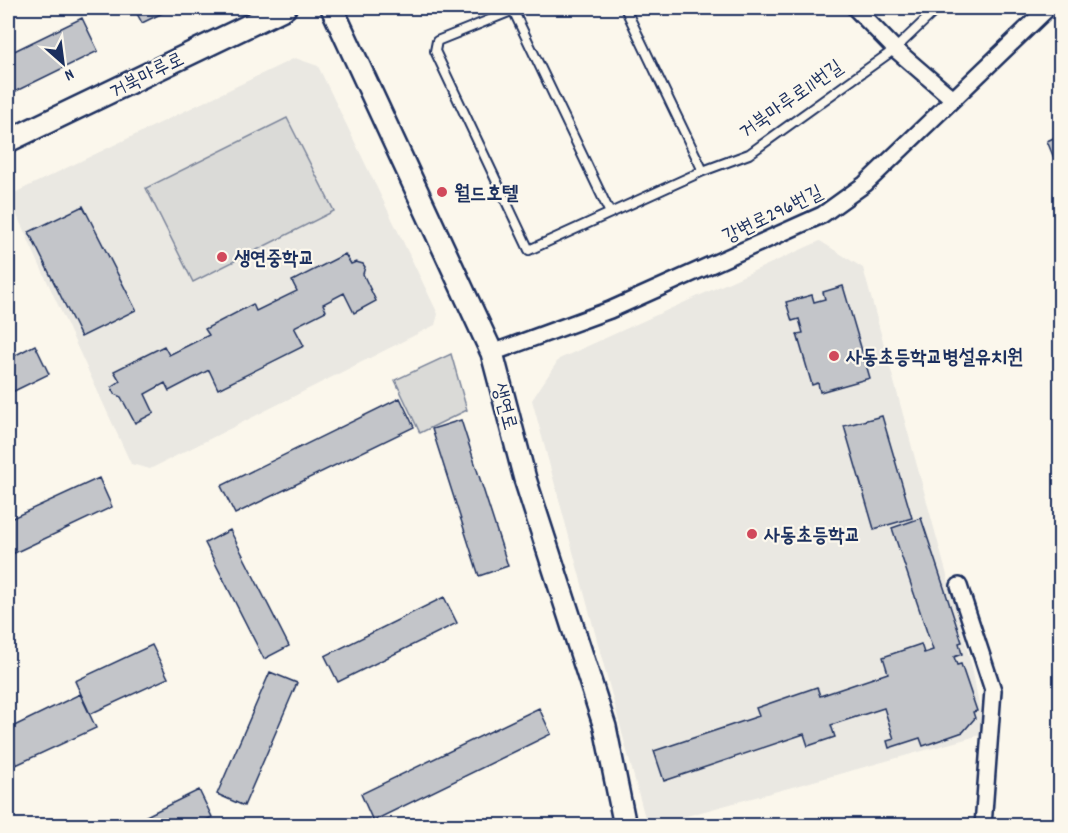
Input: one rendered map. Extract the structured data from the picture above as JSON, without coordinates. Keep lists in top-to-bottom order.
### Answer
{
  "streets": {
    "street": ["거북마루로", "강변로296번길", "생연로"],
    "lane": ["거북마루로11번길"]
  },
  "crossings": [
    ["강변로296번길", "생연로"]
  ],
  "places": [
    "월드호텔",
    "생연중학교",
    "사동초등학교병설유치원",
    "사동초등학교"
  ],
  "north": "bottom right"
}
